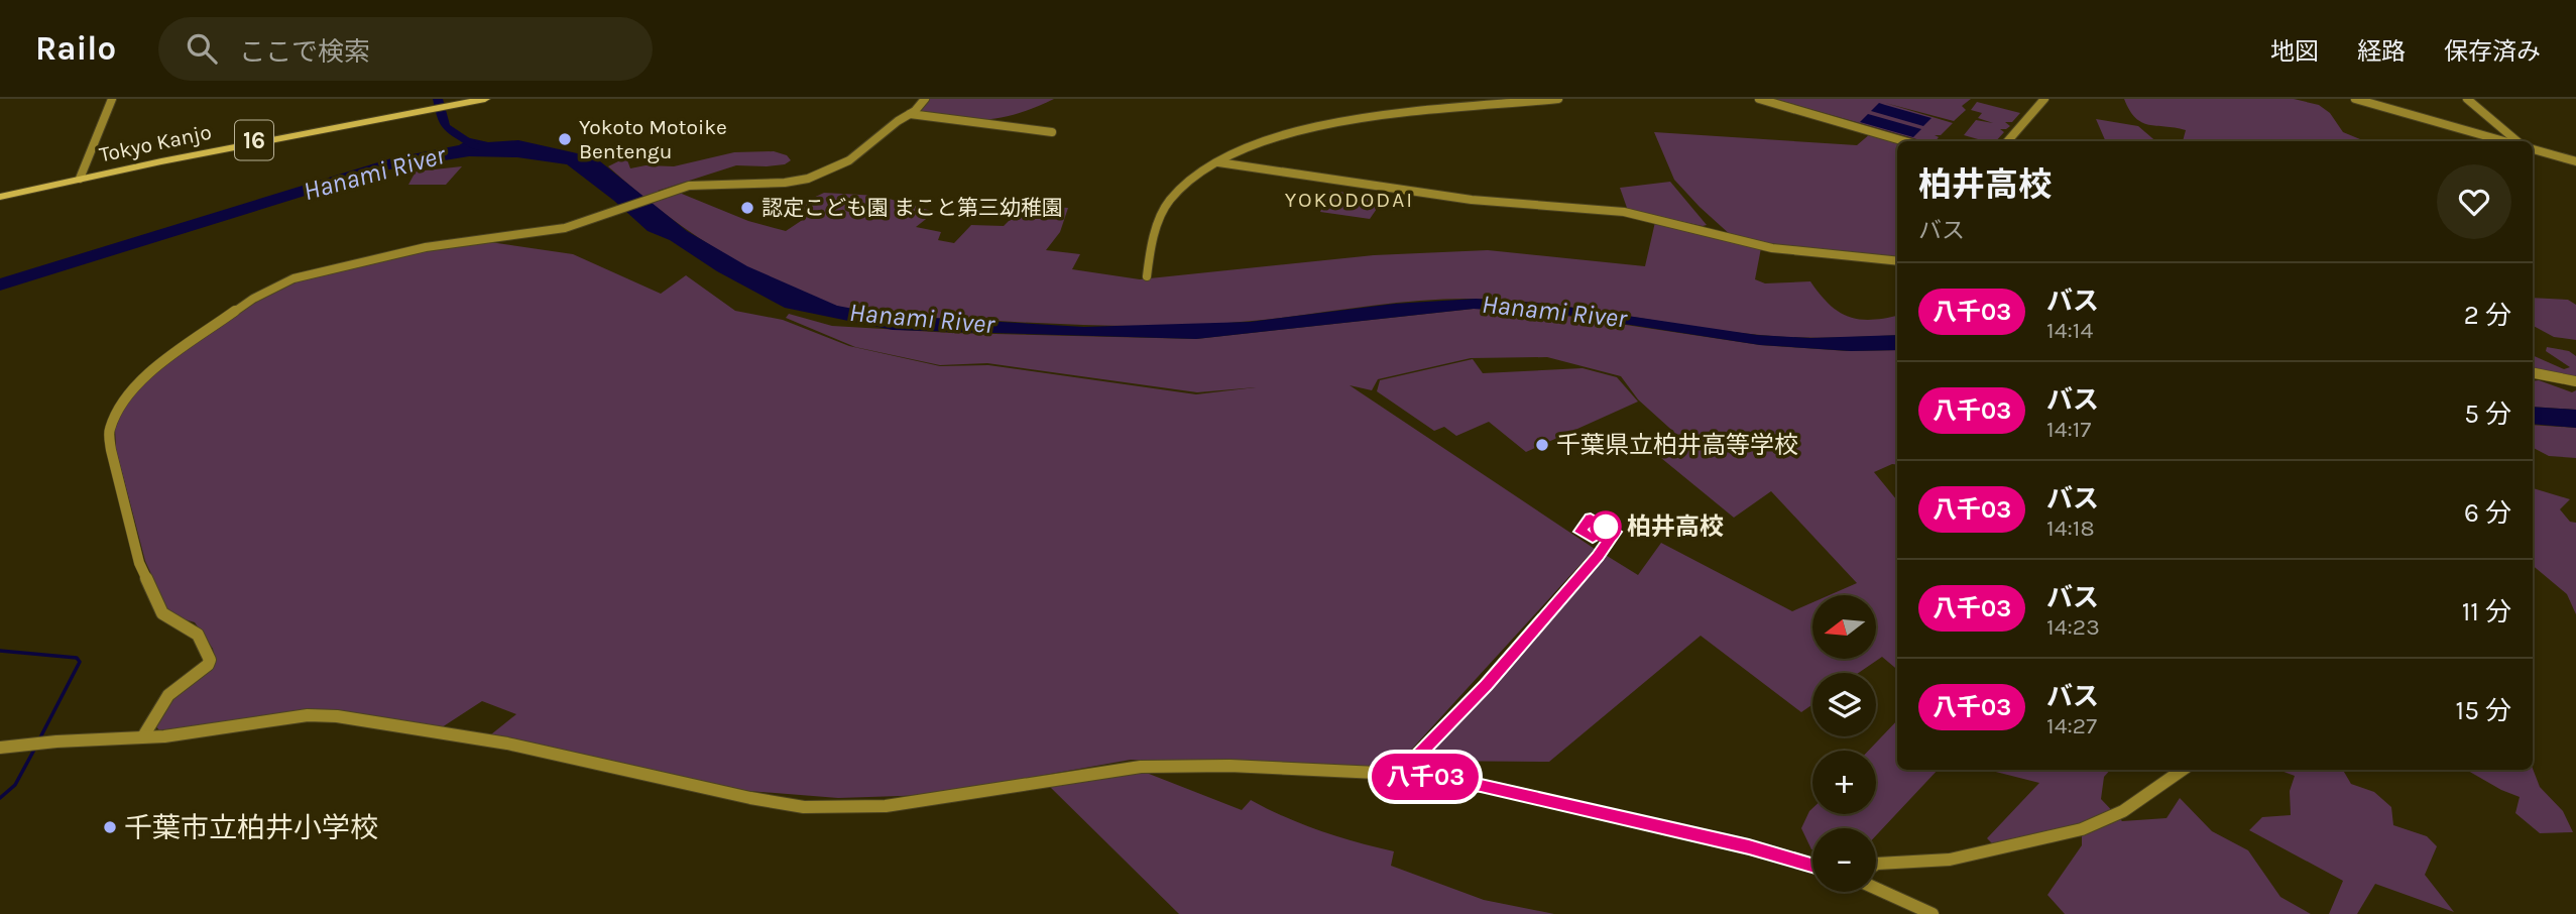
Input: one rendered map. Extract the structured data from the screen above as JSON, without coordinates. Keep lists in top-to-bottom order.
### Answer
{
  "streets": {
    "highway": ["16", "Tokyo Kanjo"]
  },
  "districts": ["YOKODODAI"],
  "water": ["Hanami River"],
  "places": [
    "Yokoto Motoike Bentengu",
    "認定こども園 まこと第三幼稚園",
    "千葉県立柏井高等学校",
    "柏井高校",
    "千葉市立柏井小学校"
  ],
  "lines": ["bus line 八千03"],
  "north": "left",
  "page": {
    "header": "Railo",
    "search": "ここで検索",
    "nav": ["地図", "経路", "保存済み"],
    "on_map": "八千03",
    "heading": ["柏井高校", "バス"],
    "list": [
      {
        "mark": "八千03",
        "name": "バス",
        "note": "14:14",
        "value": "2 分"
      },
      {
        "mark": "八千03",
        "name": "バス",
        "note": "14:17",
        "value": "5 分"
      },
      {
        "mark": "八千03",
        "name": "バス",
        "note": "14:18",
        "value": "6 分"
      },
      {
        "mark": "八千03",
        "name": "バス",
        "note": "14:23",
        "value": "11 分"
      },
      {
        "mark": "八千03",
        "name": "バス",
        "note": "14:27",
        "value": "15 分"
      }
    ],
    "map_buttons": ["+", "−"]
  }
}
